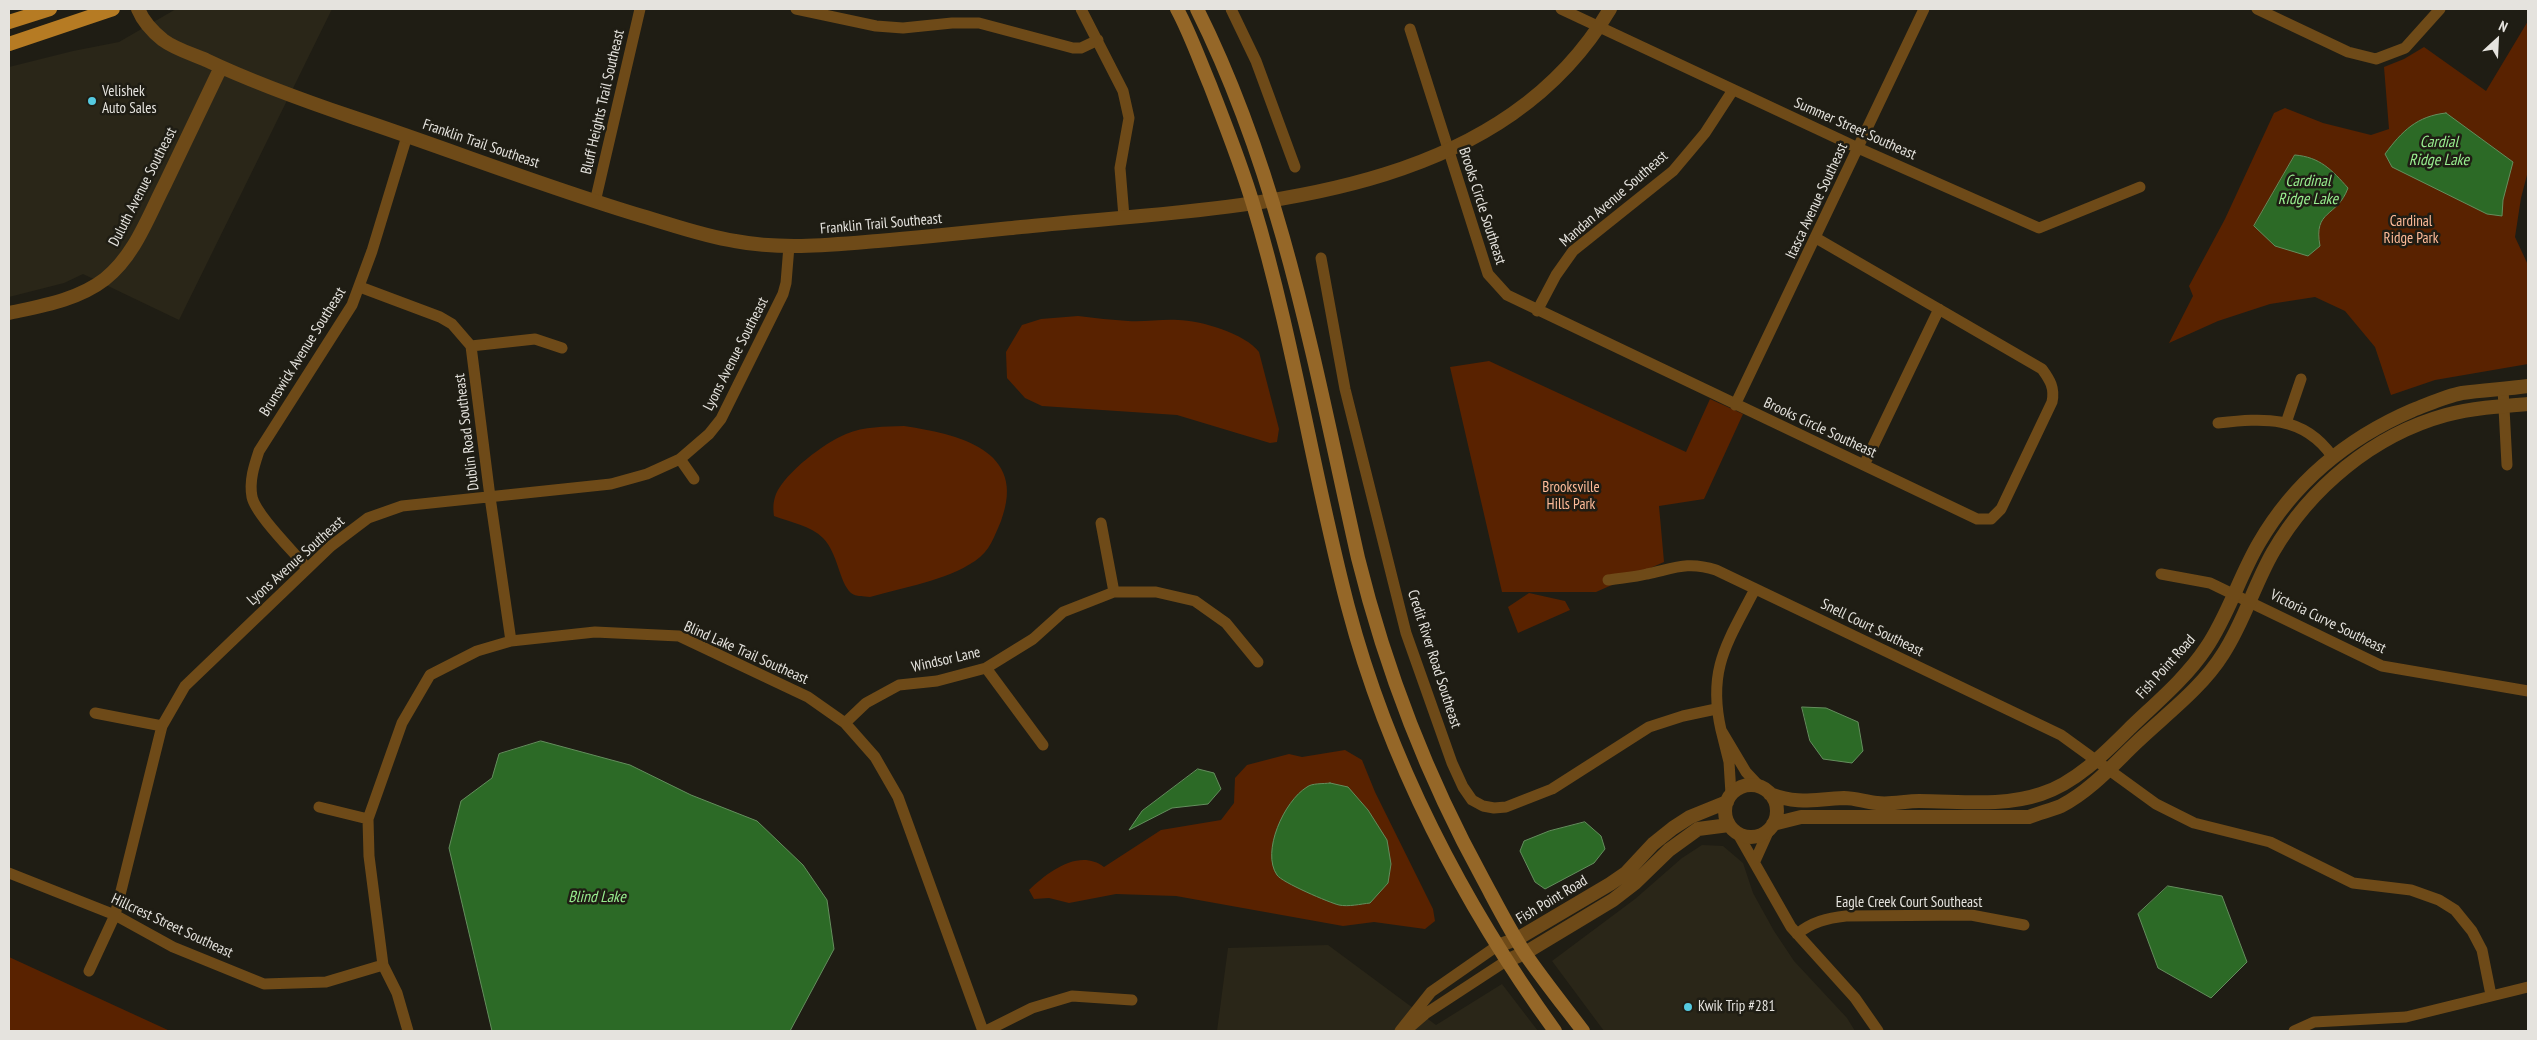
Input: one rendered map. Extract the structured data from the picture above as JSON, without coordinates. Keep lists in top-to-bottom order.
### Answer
{
  "streets": {
    "street": [
      "Bluff Heights Trail Southeast",
      "Summer Street Southeast",
      "Franklin Trail Southeast",
      "Duluth Avenue Southeast",
      "Mandan Avenue Southeast",
      "Itasca Avenue Southeast",
      "Brooks Circle Southeast",
      "Brunswick Avenue Southeast",
      "Lyons Avenue Southeast",
      "Dublin Road Southeast",
      "Victoria Curve Southeast",
      "Snell Court Southeast",
      "Blind Lake Trail Southeast",
      "Credit River Road Southeast",
      "Windsor Lane",
      "Fish Point Road",
      "Eagle Creek Court Southeast",
      "Hillcrest Street Southeast"
    ]
  },
  "crossings": [
    ["Bluff Heights Trail Southeast", "Franklin Trail Southeast"],
    ["Summer Street Southeast", "Franklin Trail Southeast"],
    ["Summer Street Southeast", "Mandan Avenue Southeast"],
    ["Summer Street Southeast", "Itasca Avenue Southeast"],
    ["Franklin Trail Southeast", "Duluth Avenue Southeast"],
    ["Franklin Trail Southeast", "Brooks Circle Southeast"],
    ["Franklin Trail Southeast", "Brunswick Avenue Southeast"],
    ["Franklin Trail Southeast", "Lyons Avenue Southeast"],
    ["Mandan Avenue Southeast", "Brooks Circle Southeast"],
    ["Itasca Avenue Southeast", "Brooks Circle Southeast"],
    ["Brunswick Avenue Southeast", "Lyons Avenue Southeast"],
    ["Lyons Avenue Southeast", "Dublin Road Southeast"],
    ["Lyons Avenue Southeast", "Hillcrest Street Southeast"],
    ["Dublin Road Southeast", "Blind Lake Trail Southeast"],
    ["Victoria Curve Southeast", "Fish Point Road"],
    ["Snell Court Southeast", "Fish Point Road"],
    ["Blind Lake Trail Southeast", "Windsor Lane"],
    ["Blind Lake Trail Southeast", "Hillcrest Street Southeast"]
  ],
  "water": ["Cardial Ridge Lake", "Cardinal Ridge Lake", "Blind Lake"],
  "parks": ["Cardinal Ridge Park", "Brooksville Hills Park"],
  "places": ["Velishek Auto Sales", "Kwik Trip #281"],
  "north": "top right"
}
